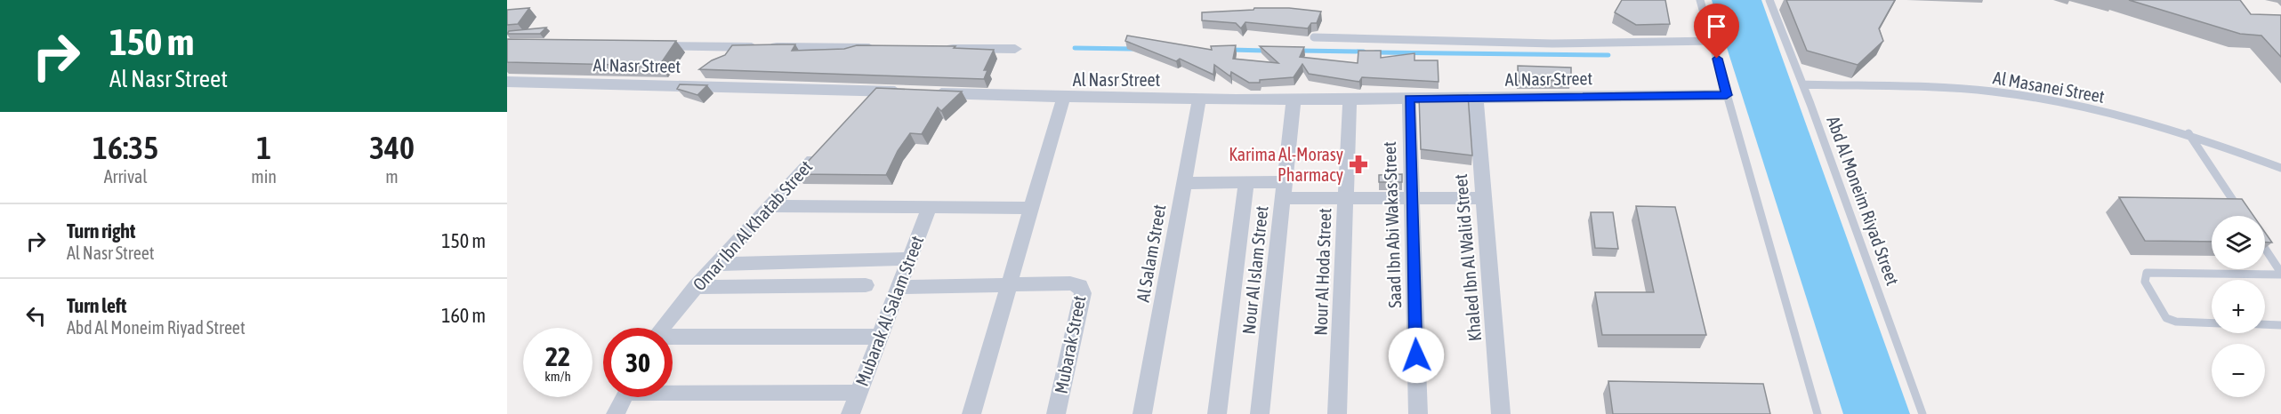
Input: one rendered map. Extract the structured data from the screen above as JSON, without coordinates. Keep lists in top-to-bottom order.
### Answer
{
  "streets": {
    "street": [
      "Al Nasr Street",
      "Saad Ibn Abi Wakas Street",
      "Omar Ibn Al Khatab Street",
      "Al Salam Street",
      "Khaled Ibn Al Walid Street",
      "Nour Al Islam Street",
      "Nour Al Hoda Street",
      "Mubarak Al Salam Street",
      "Mubarak Street"
    ],
    "lane": ["Al Masanei Street", "Abd Al Moneim Riyad Street"]
  },
  "crossings": [
    ["Al Nasr Street", "Saad Ibn Abi Wakas Street"],
    ["Al Nasr Street", "Al Salam Street"],
    ["Al Nasr Street", "Khaled Ibn Al Walid Street"],
    ["Al Nasr Street", "Nour Al Islam Street"],
    ["Al Nasr Street", "Nour Al Hoda Street"],
    ["Al Masanei Street", "Abd Al Moneim Riyad Street"]
  ],
  "places": {
    "pharmacy": ["Karima Al-Morasy Pharmacy"]
  },
  "page": {
    "turn": ["150 m", "Al Nasr Street"],
    "eta": [
      "16:35",
      "Arrival",
      "1",
      "min",
      "340",
      "m"
    ],
    "list": [
      {
        "name": "Turn right",
        "note": "Al Nasr Street",
        "value": "150 m"
      },
      {
        "name": "Turn left",
        "note": "Abd Al Moneim Riyad Street",
        "value": "160 m"
      }
    ],
    "map_buttons": ["+", "−"],
    "speed": "22 km/h",
    "limit": "30"
  }
}
